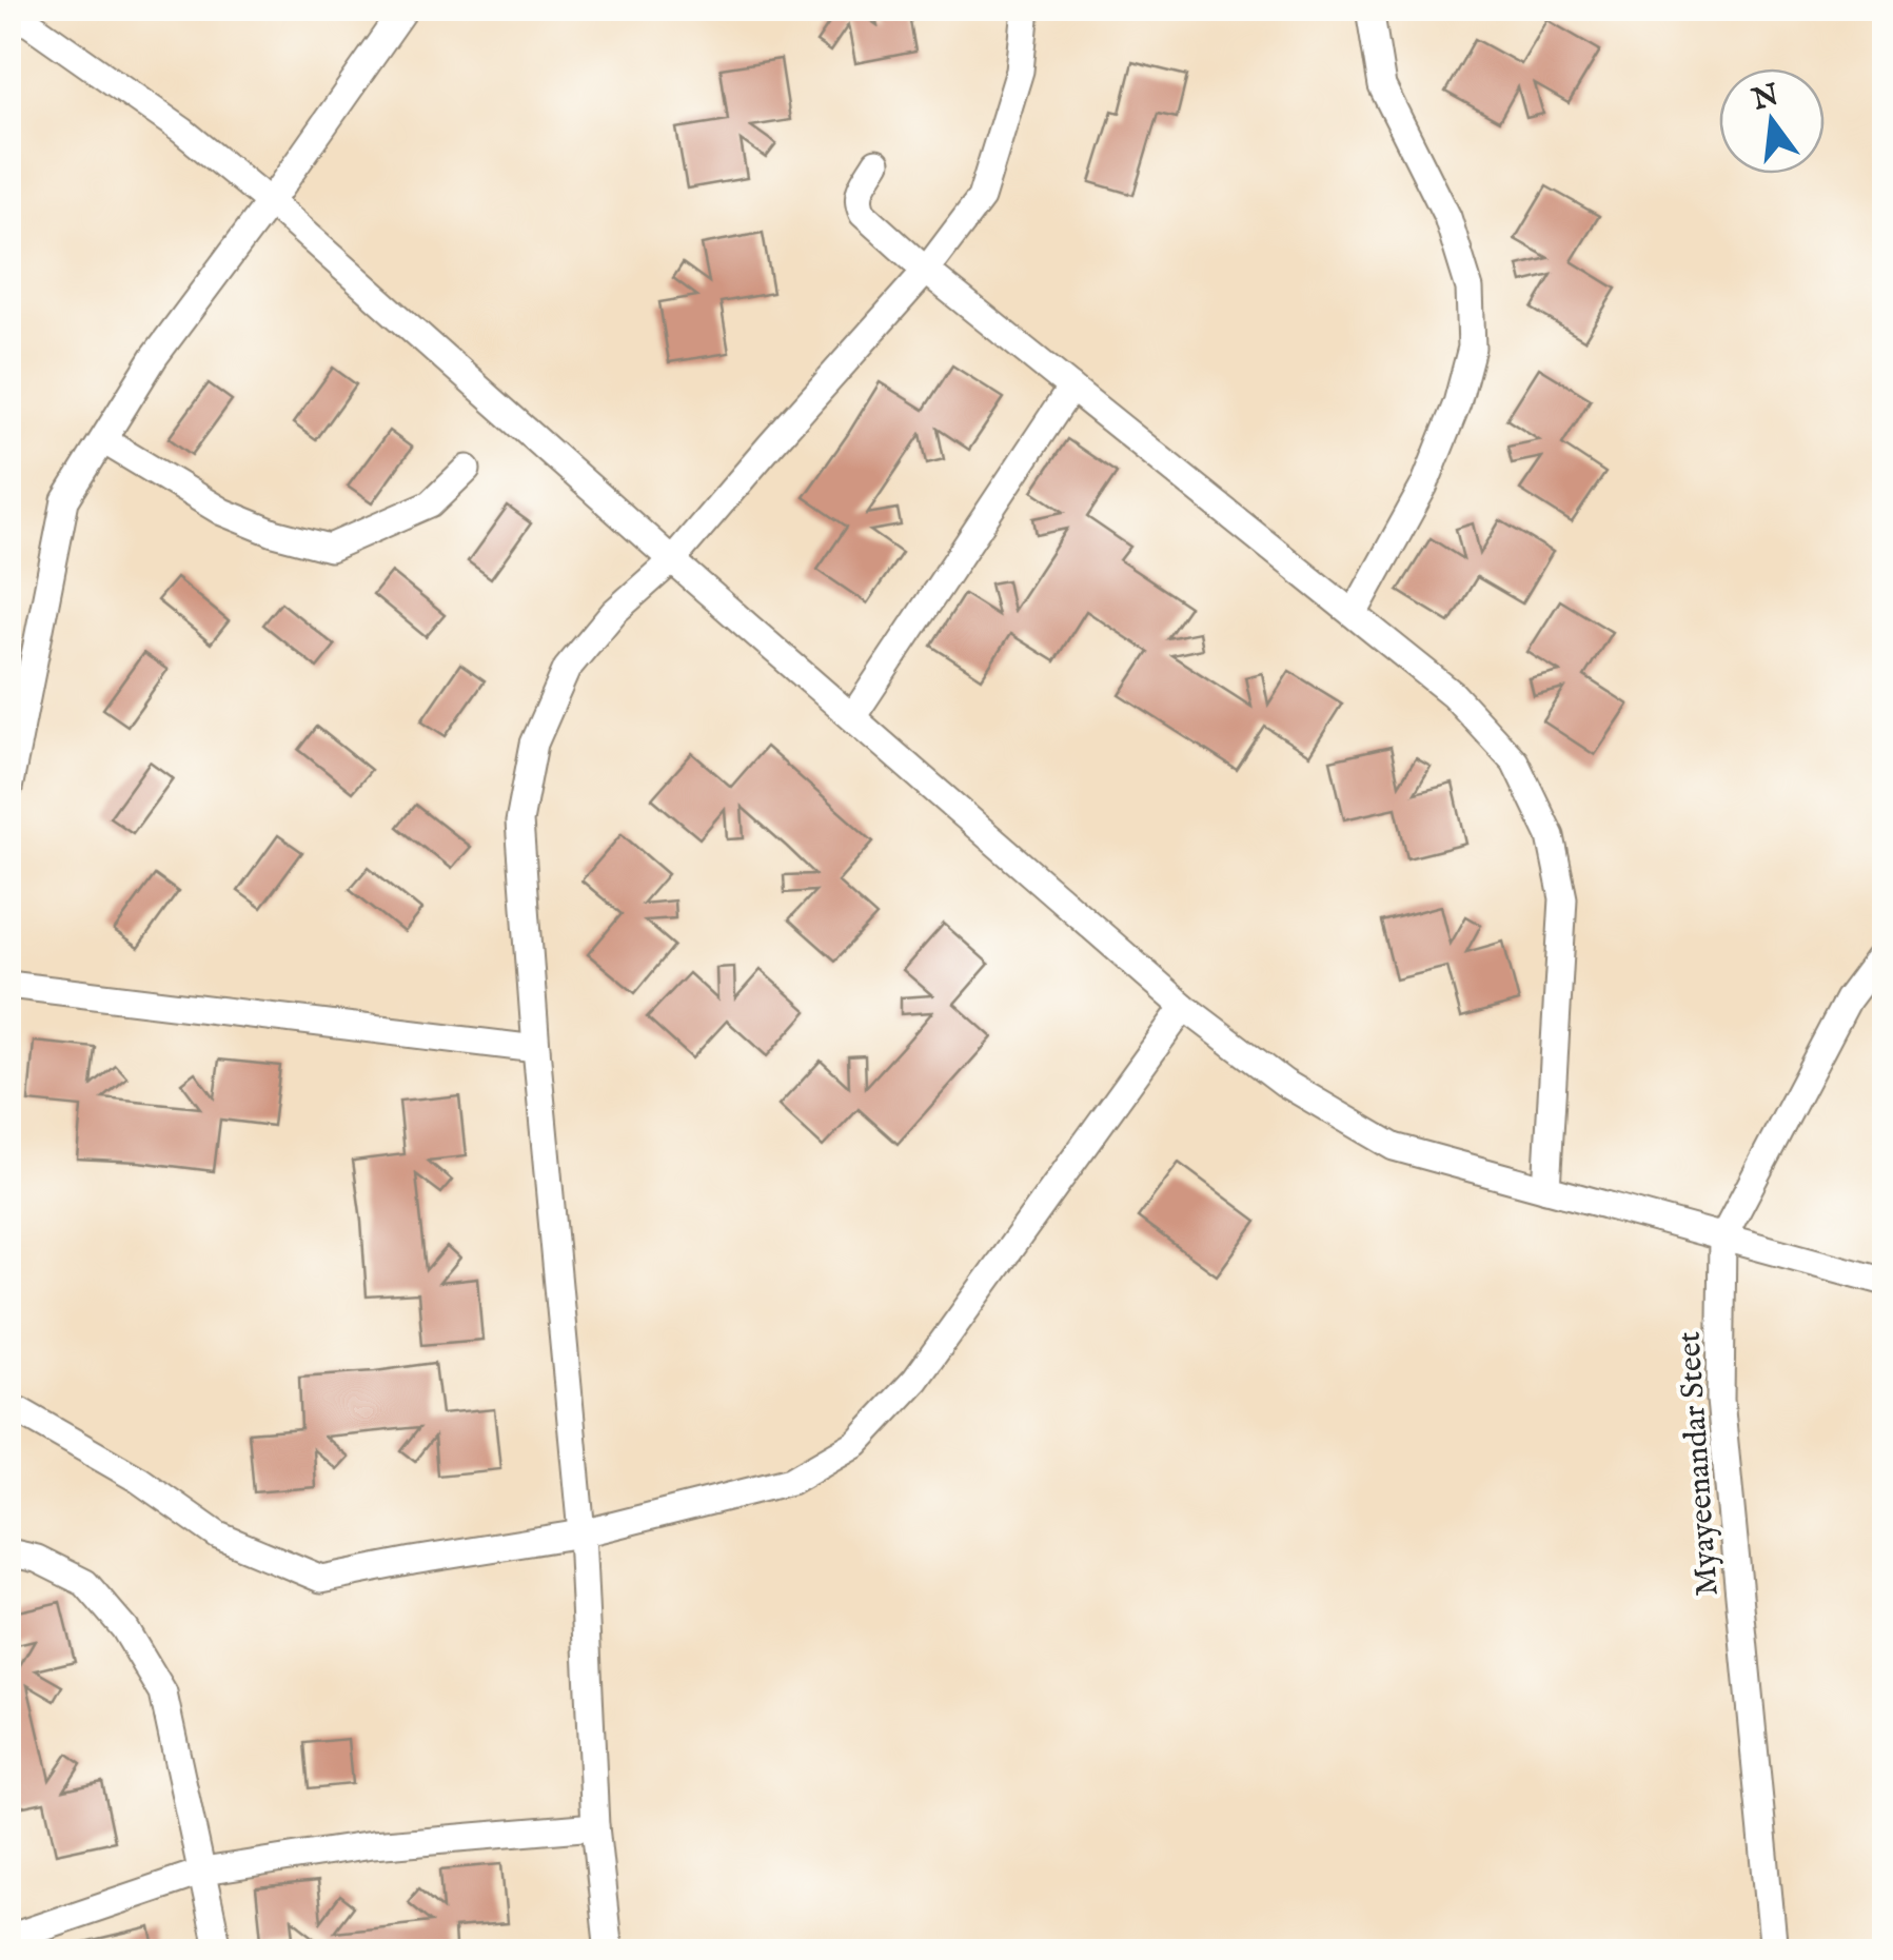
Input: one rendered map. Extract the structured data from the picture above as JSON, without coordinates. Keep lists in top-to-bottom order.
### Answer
{
  "streets": {
    "street": ["Myayeenandar Steet"]
  },
  "north": "top"
}
